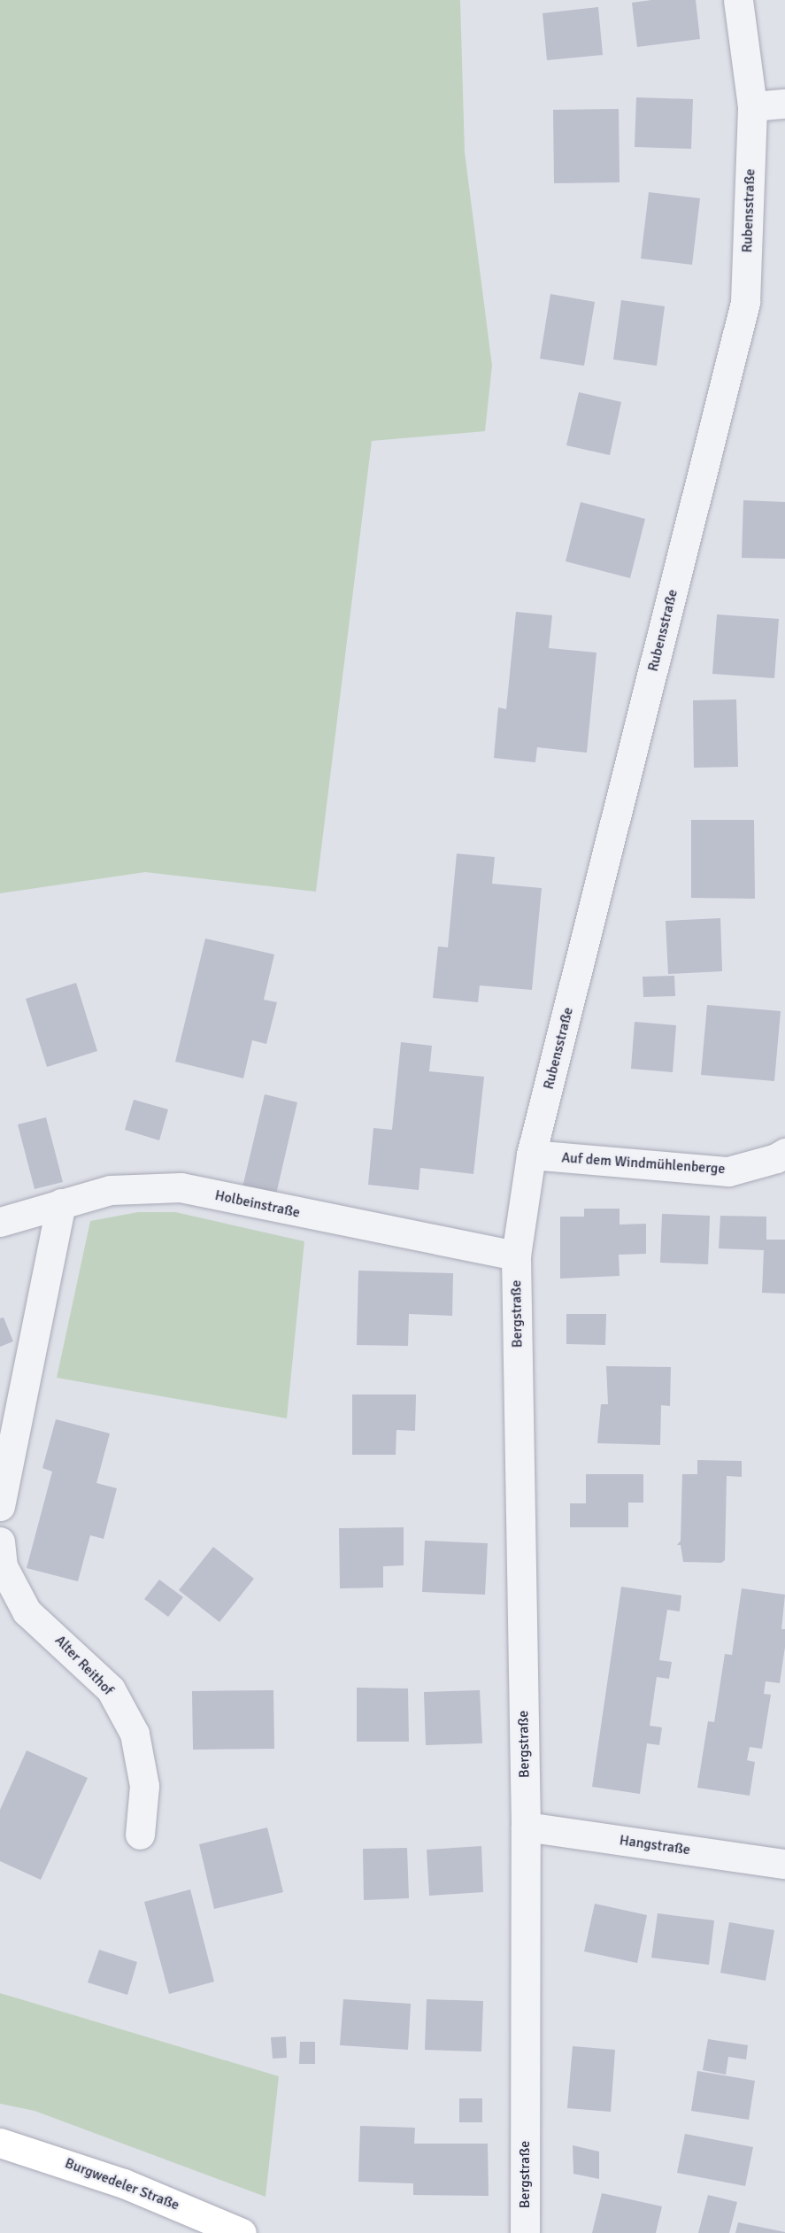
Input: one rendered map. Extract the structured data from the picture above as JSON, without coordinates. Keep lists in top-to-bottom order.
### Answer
{
  "streets": {
    "main road": ["Burgwedeler Straße"],
    "street": [
      "Rubensstraße",
      "Auf dem Windmühlenberge",
      "Holbeinstraße",
      "Bergstraße",
      "Alter Reithof",
      "Hangstraße"
    ]
  },
  "crossings": [
    ["Rubensstraße", "Auf dem Windmühlenberge"],
    ["Rubensstraße", "Holbeinstraße"],
    ["Rubensstraße", "Bergstraße"],
    ["Holbeinstraße", "Bergstraße"],
    ["Bergstraße", "Hangstraße"]
  ]
}
